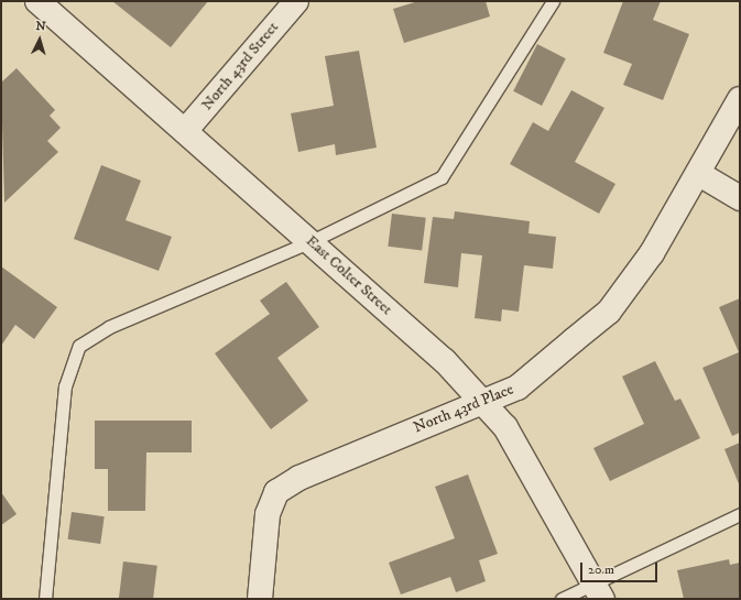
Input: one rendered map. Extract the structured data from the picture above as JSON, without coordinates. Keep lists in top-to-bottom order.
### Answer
{
  "streets": {
    "street": ["North 43rd Street", "East Colter Street", "North 43rd Place"]
  },
  "crossings": [
    ["North 43rd Street", "East Colter Street"],
    ["East Colter Street", "North 43rd Place"]
  ],
  "scale_bar": "20 m",
  "north": "top"
}
